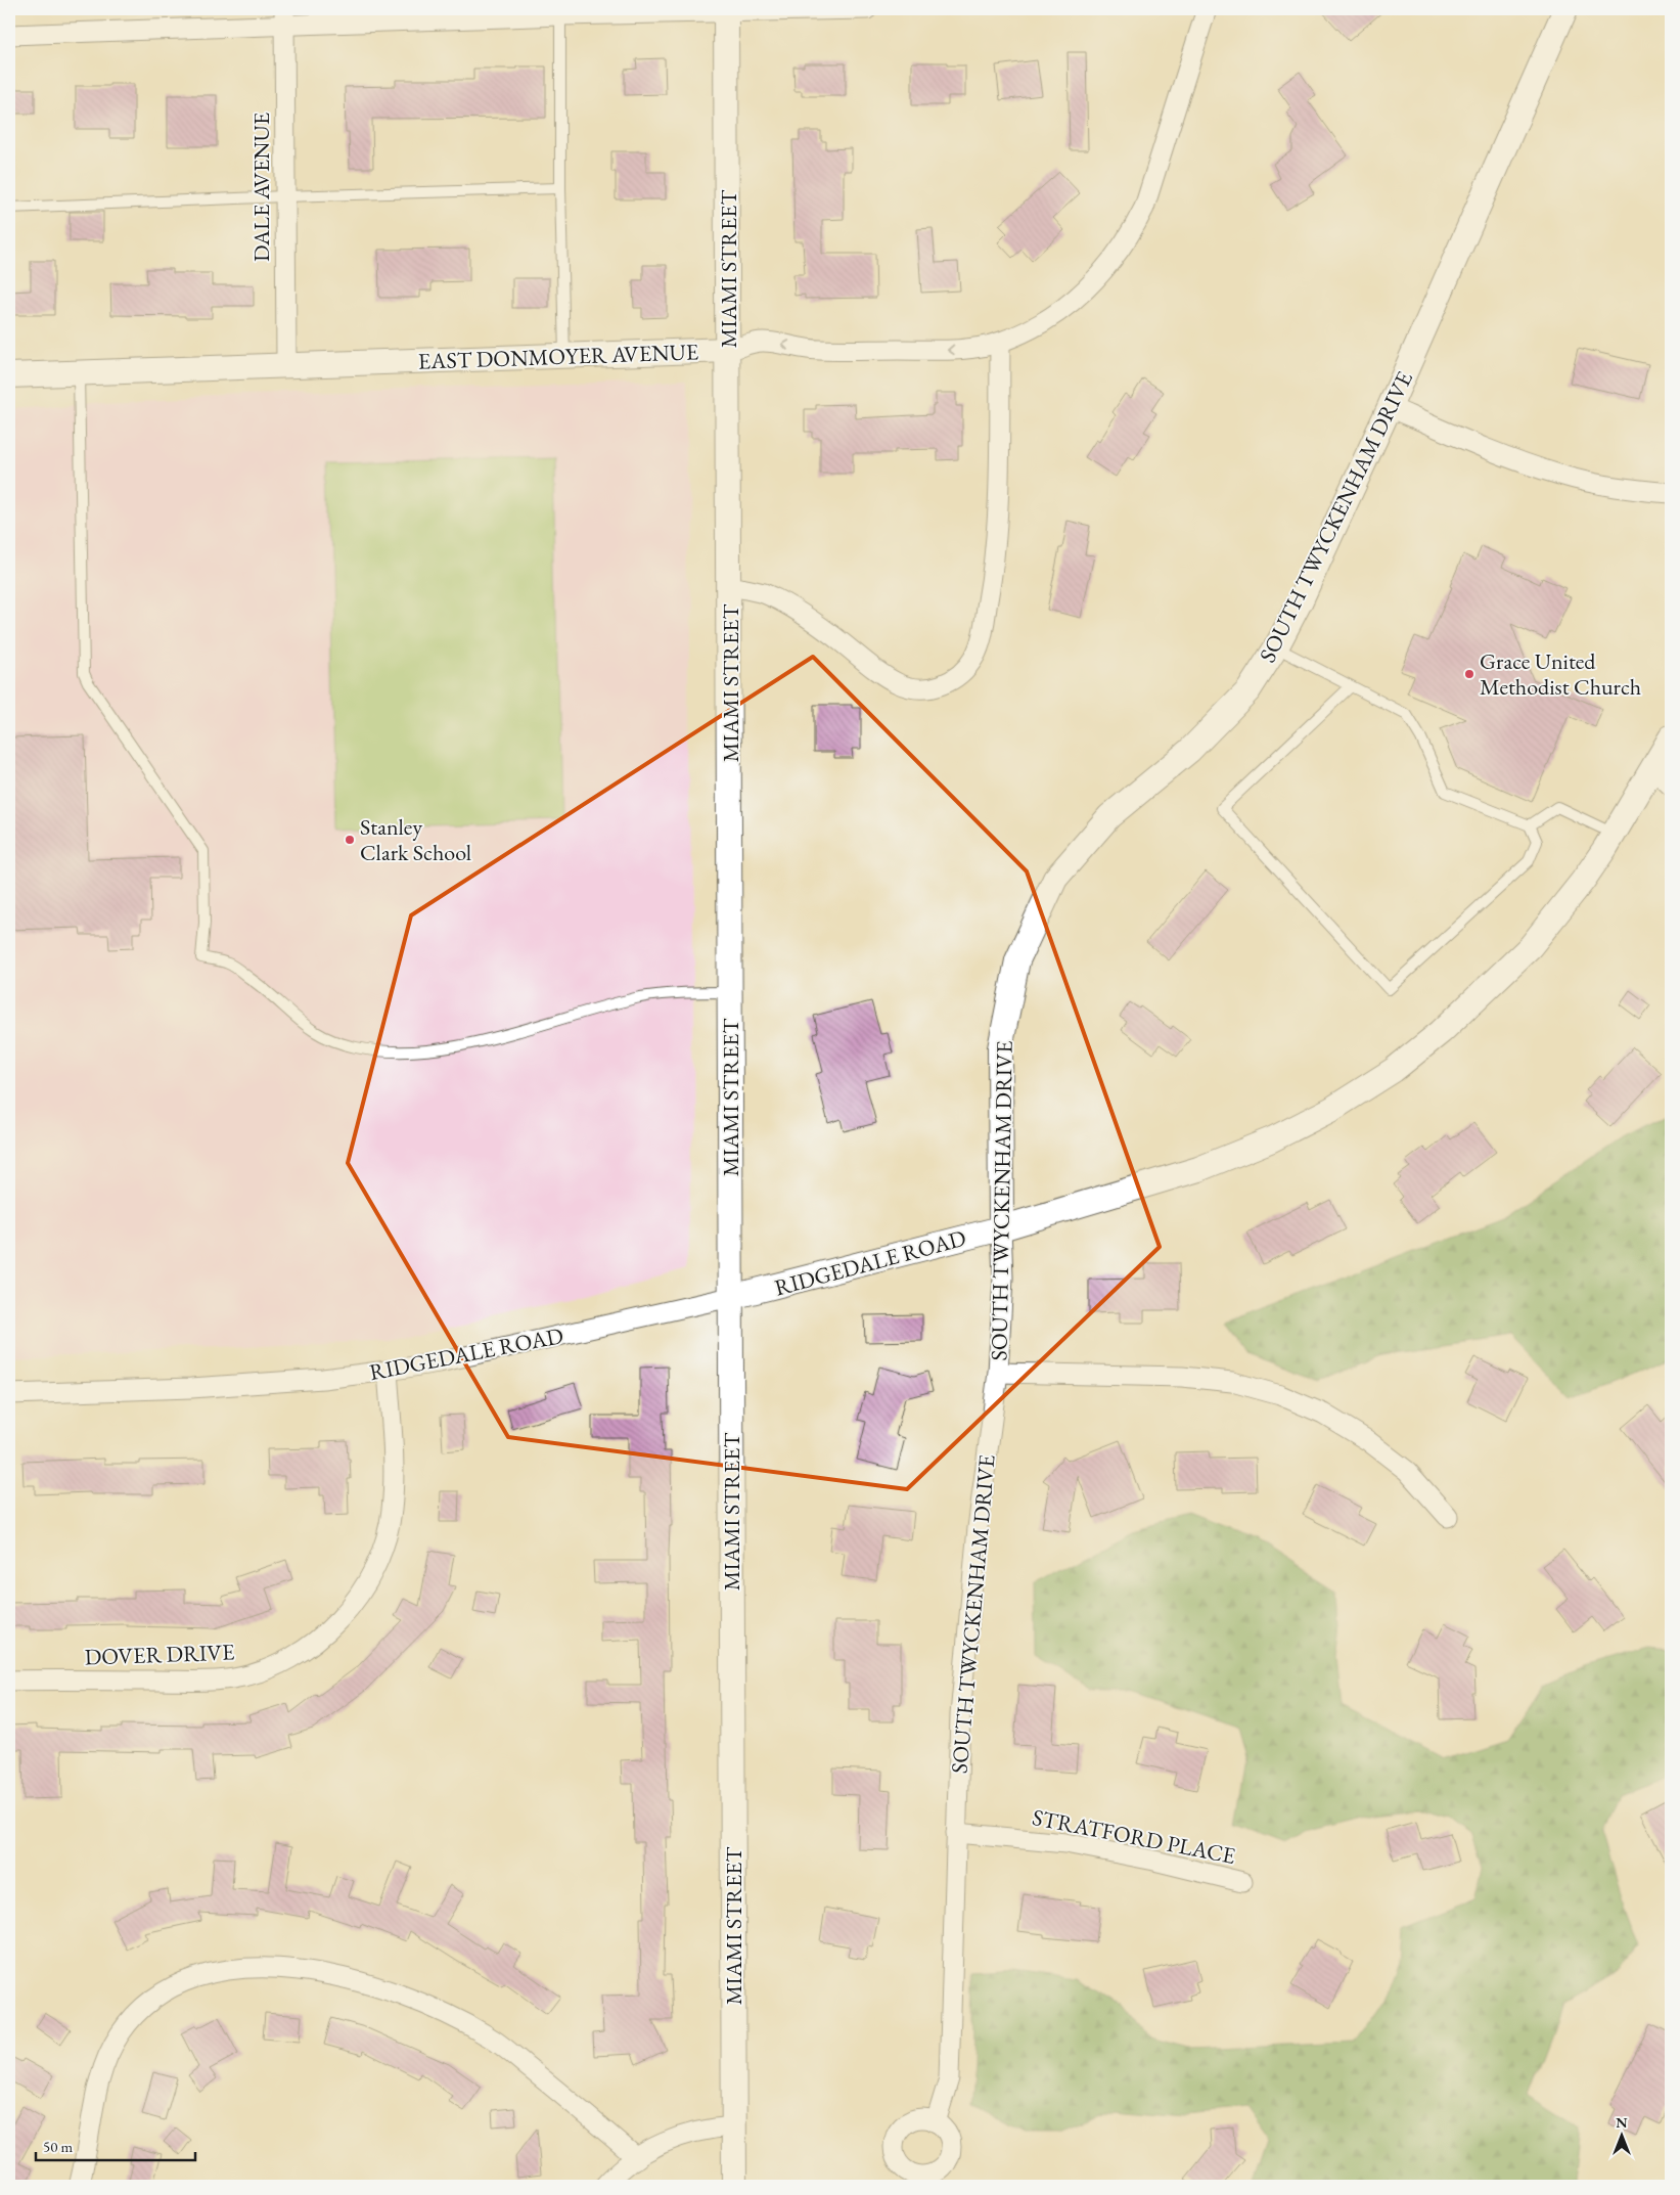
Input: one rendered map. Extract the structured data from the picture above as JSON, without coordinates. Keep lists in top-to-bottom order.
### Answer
{
  "streets": {
    "street": [
      "DALE AVENUE",
      "MIAMI STREET",
      "EAST DONMOYER AVENUE",
      "SOUTH TWYCKENHAM DRIVE",
      "RIDGEDALE ROAD",
      "DOVER DRIVE",
      "STRATFORD PLACE"
    ]
  },
  "crossings": [
    ["DALE AVENUE", "EAST DONMOYER AVENUE"],
    ["MIAMI STREET", "EAST DONMOYER AVENUE"],
    ["MIAMI STREET", "RIDGEDALE ROAD"],
    ["SOUTH TWYCKENHAM DRIVE", "RIDGEDALE ROAD"],
    ["SOUTH TWYCKENHAM DRIVE", "STRATFORD PLACE"],
    ["RIDGEDALE ROAD", "DOVER DRIVE"]
  ],
  "places": ["Grace United Methodist Church", "Stanley Clark School"],
  "scale_bar": "50 m",
  "north": "top"
}
